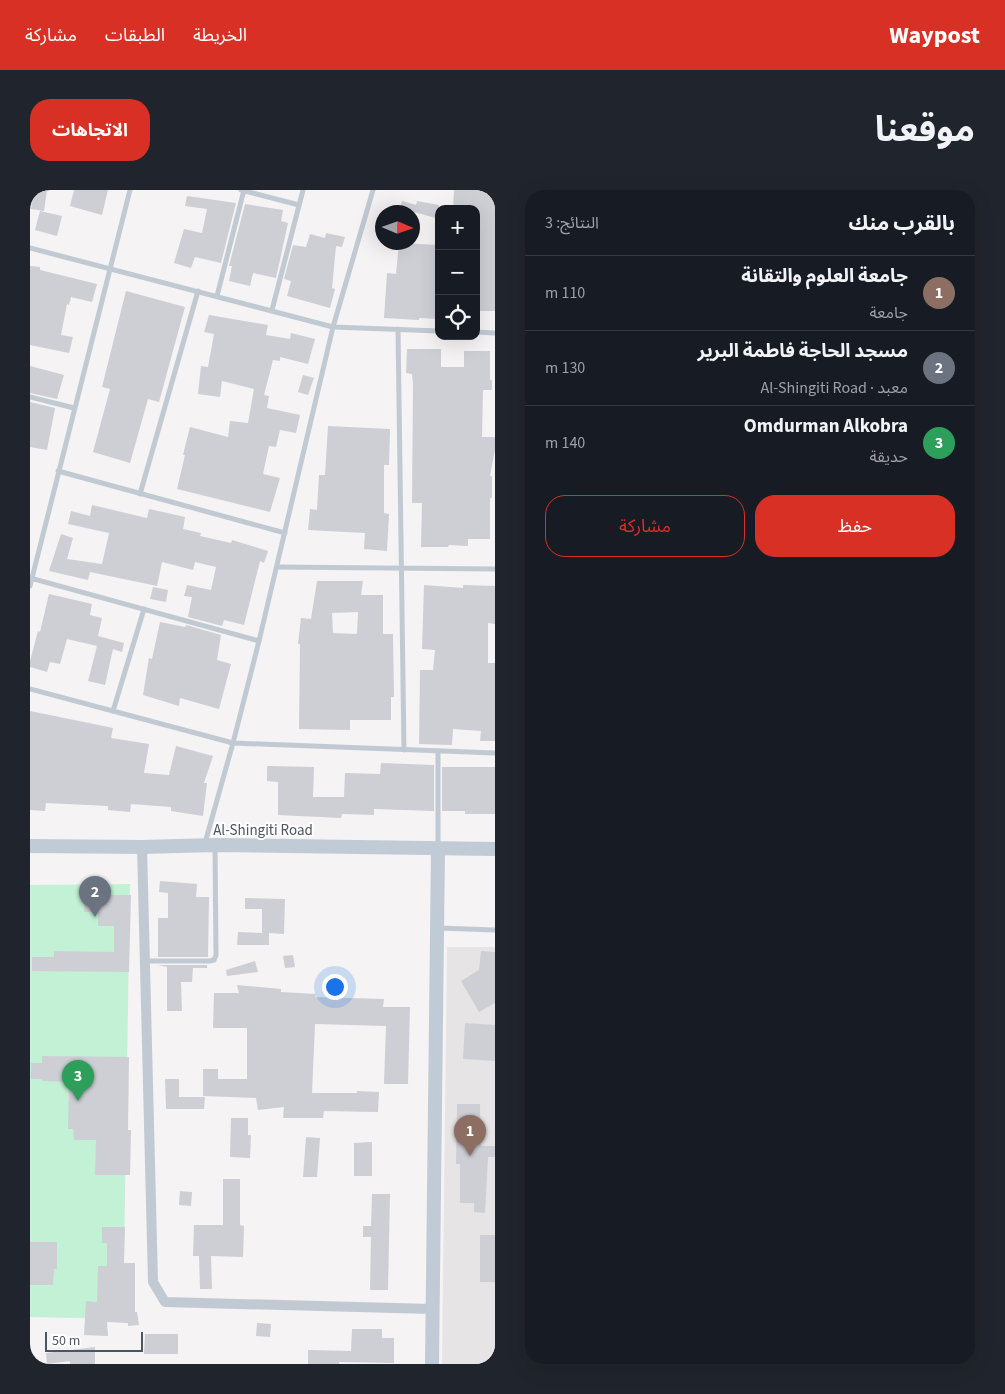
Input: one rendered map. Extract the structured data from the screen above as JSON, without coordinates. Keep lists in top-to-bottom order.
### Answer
{
  "streets": {
    "street": ["Al-Shingiti Road"]
  },
  "scale_bar": "50 m",
  "north": "right",
  "page": {
    "header": "Waypost",
    "nav": ["الخريطة", "الطبقات", "مشاركة"],
    "title": "موقعنا",
    "buttons": [
      "الاتجاهات",
      ["حفظ", "مشاركة"]
    ],
    "heading": ["بالقرب منك", "النتائج: 3"],
    "map_buttons": ["+", "−"],
    "list": [
      {
        "mark": "1",
        "name": "جامعة العلوم والتقانة",
        "note": "جامعة",
        "value": "110 m"
      },
      {
        "mark": "2",
        "name": "مسجد الحاجة فاطمة البرير",
        "note": "معبد · Al-Shingiti Road",
        "value": "130 m"
      },
      {
        "mark": "3",
        "name": "Omdurman Alkobra",
        "note": "حديقة",
        "value": "140 m"
      }
    ],
    "pins": ["2", "3", "1"],
    "scale": "50 m"
  }
}
